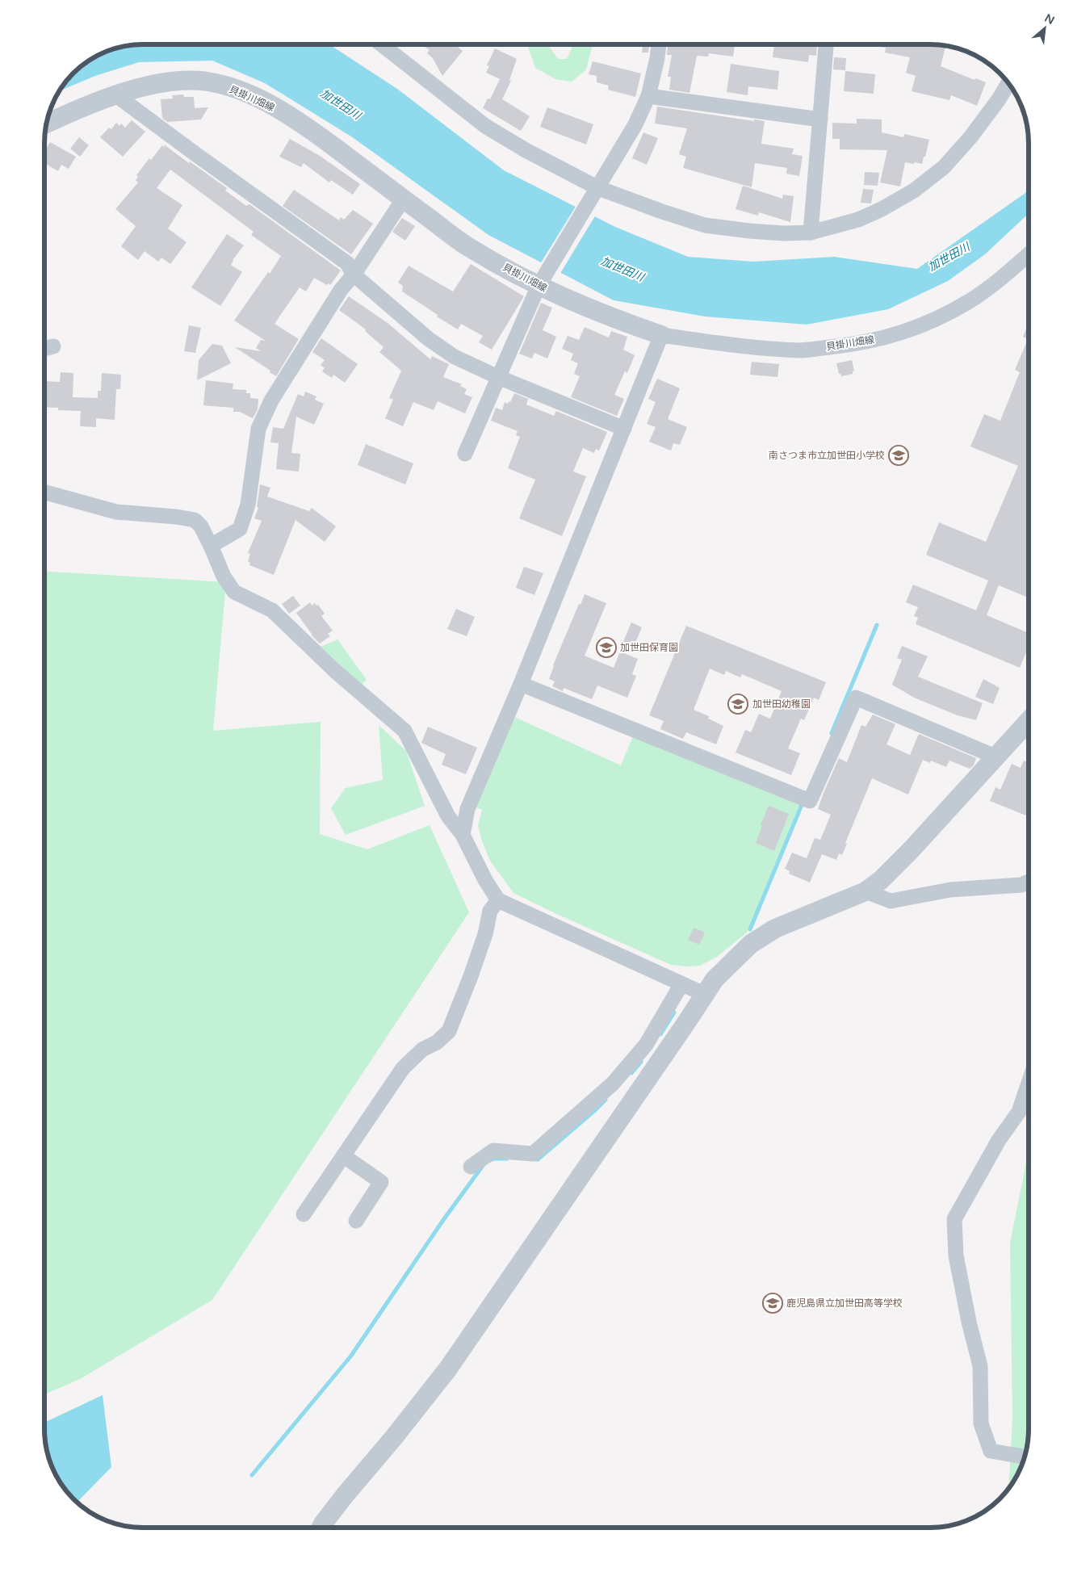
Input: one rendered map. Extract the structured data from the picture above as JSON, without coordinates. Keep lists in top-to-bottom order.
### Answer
{
  "streets": {
    "street": ["貝掛川畑線"]
  },
  "water": ["加世田川"],
  "places": {
    "school or university": [
      "南さつま市立加世田小学校",
      "加世田保育園",
      "加世田幼稚園",
      "鹿児島県立加世田高等学校"
    ]
  },
  "north": "top right"
}
